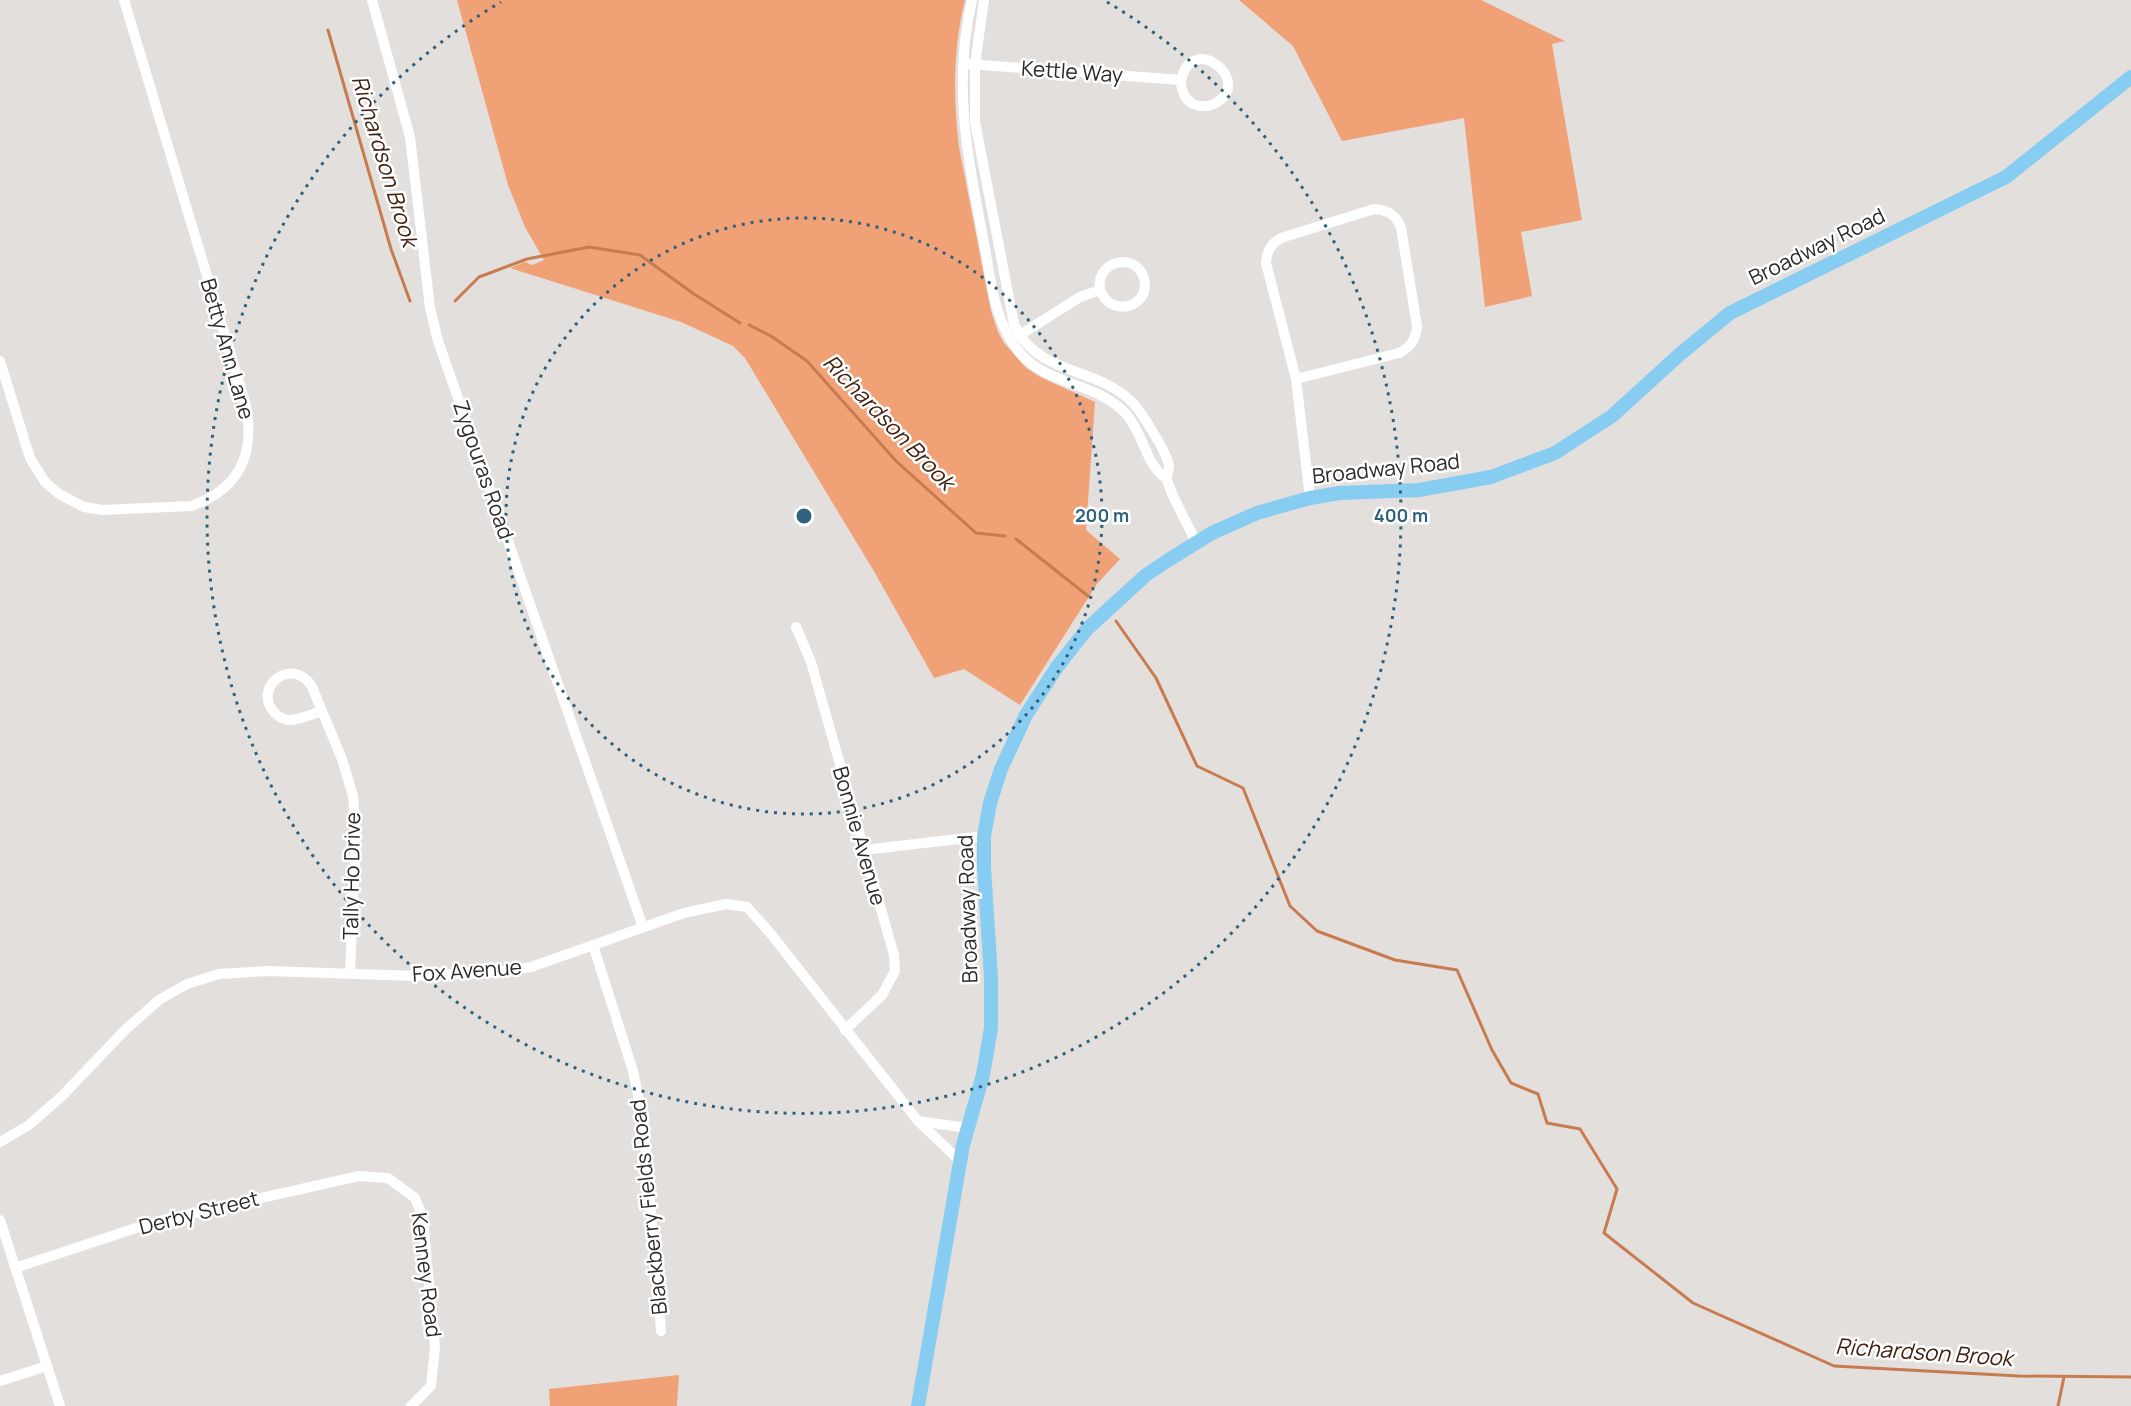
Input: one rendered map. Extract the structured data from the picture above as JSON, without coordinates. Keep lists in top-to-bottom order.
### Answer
{
  "streets": {
    "main road": ["Broadway Road"],
    "street": [
      "Kettle Way",
      "Betty Ann Lane",
      "Zygouras Road",
      "Bonnie Avenue",
      "Tally Ho Drive",
      "Fox Avenue",
      "Blackberry Fields Road",
      "Derby Street",
      "Kenney Road"
    ]
  },
  "crossings": [
    ["Broadway Road", "Fox Avenue"],
    ["Zygouras Road", "Fox Avenue"],
    ["Bonnie Avenue", "Fox Avenue"],
    ["Tally Ho Drive", "Fox Avenue"],
    ["Fox Avenue", "Blackberry Fields Road"],
    ["Derby Street", "Kenney Road"]
  ],
  "water": ["Richardson Brook"],
  "rings": ["200 m", "400 m"]
}
